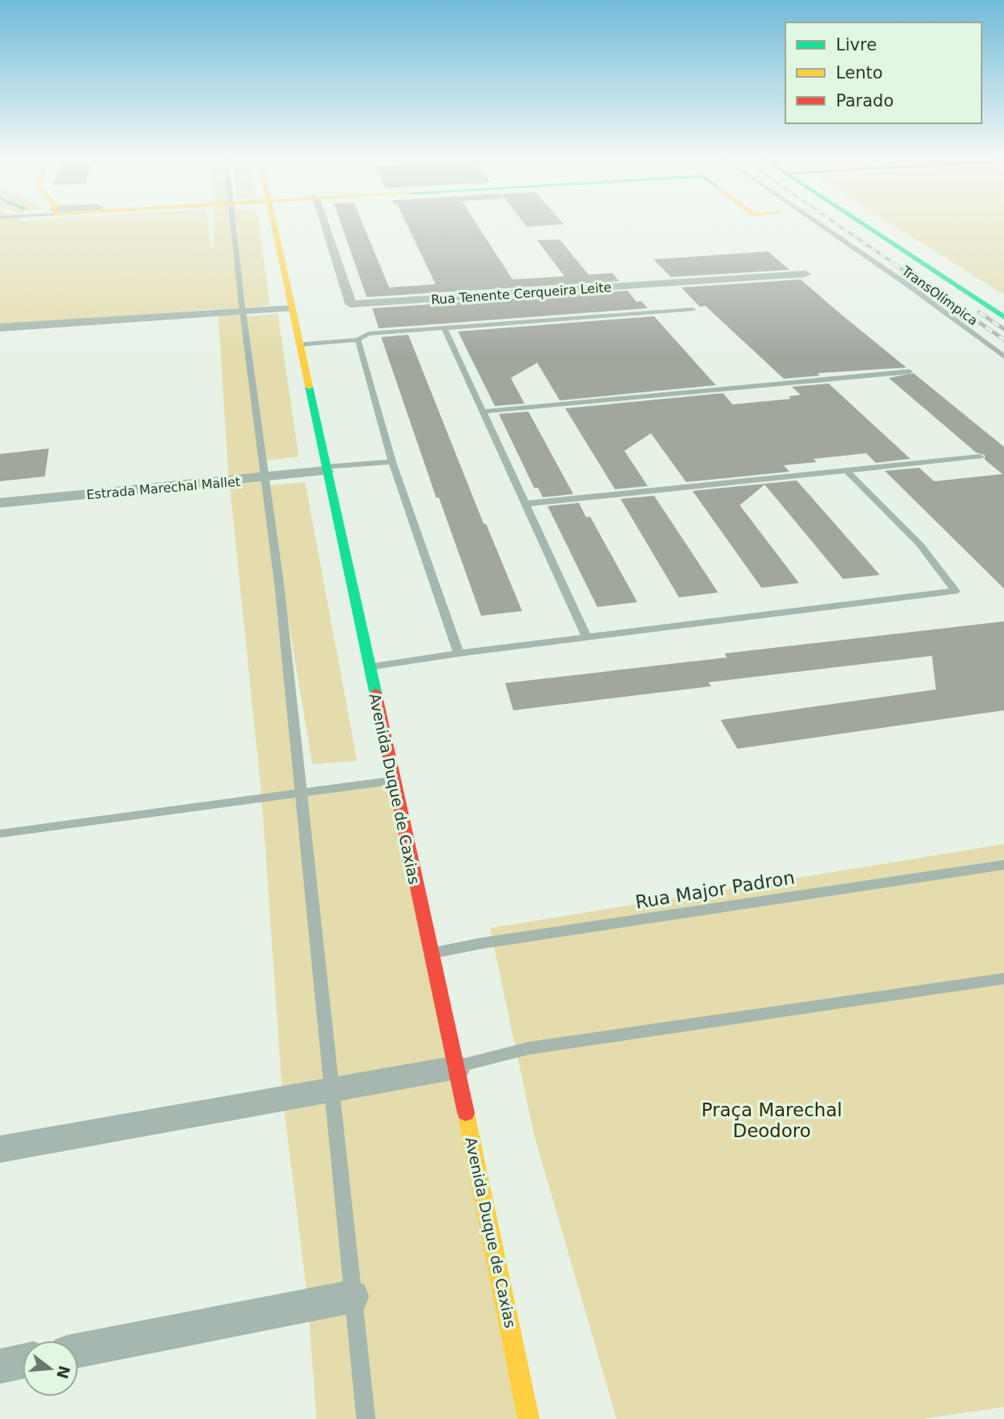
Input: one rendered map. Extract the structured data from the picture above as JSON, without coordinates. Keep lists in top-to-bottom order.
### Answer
{
  "streets": {
    "street": ["Rua Tenente Cerqueira Leite", "Estrada Marechal Mallet", "Avenida Duque de Caxias"],
    "lane": ["TransOlímpica", "Rua Major Padron"]
  },
  "crossings": [
    ["Estrada Marechal Mallet", "Avenida Duque de Caxias"],
    ["Avenida Duque de Caxias", "Rua Major Padron"]
  ],
  "parks": ["Praça Marechal Deodoro"],
  "legend": ["Livre", "Lento", "Parado"],
  "north": "right"
}
